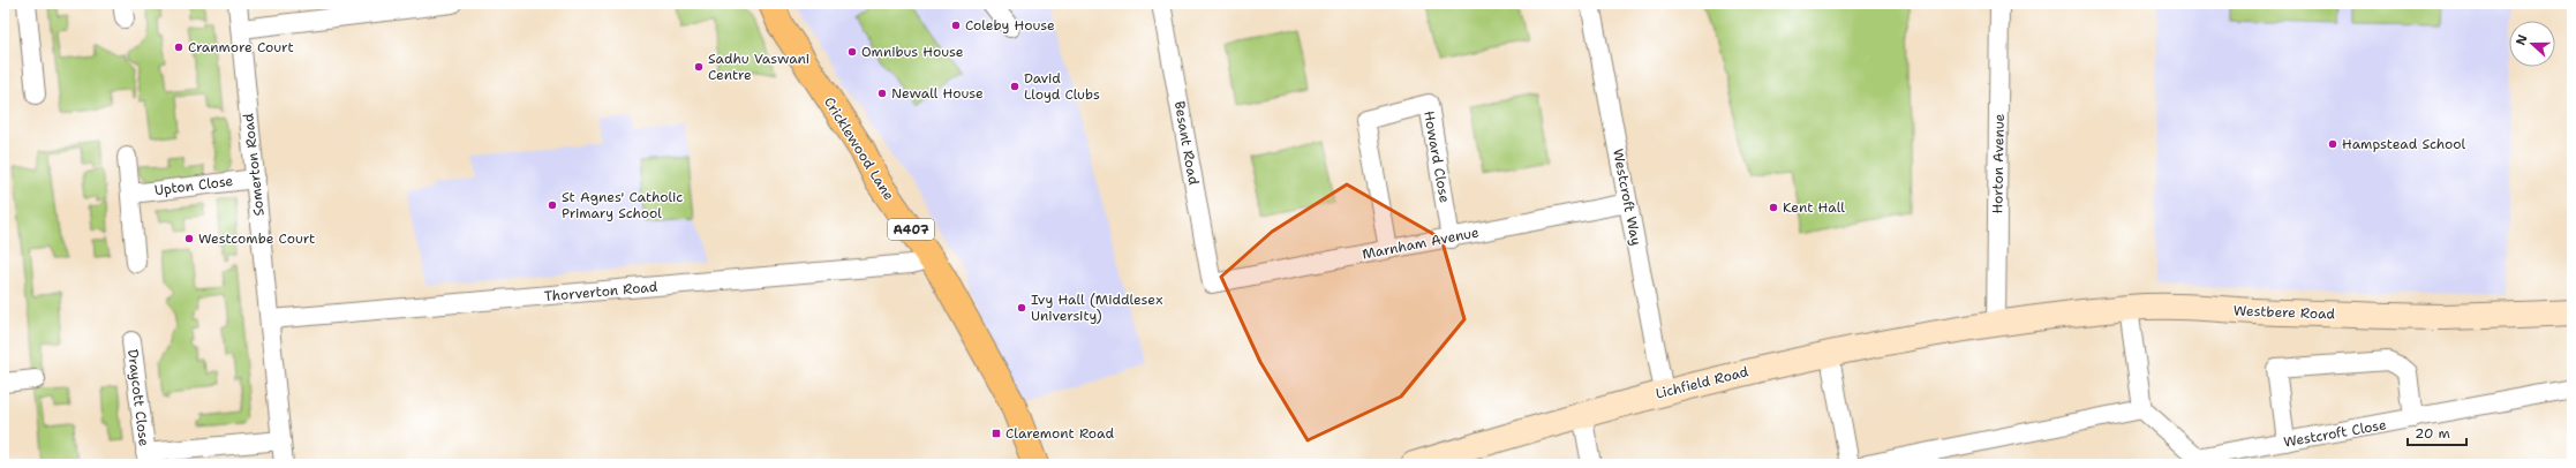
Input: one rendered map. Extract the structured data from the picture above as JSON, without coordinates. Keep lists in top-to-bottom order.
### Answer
{
  "streets": {
    "main road": ["Cricklewood Lane", "A407"],
    "street": [
      "Besant Road",
      "Howard Close",
      "Horton Avenue",
      "Somerton Road",
      "Upton Close",
      "Westcroft Way",
      "Marnham Avenue",
      "Thorverton Road",
      "Westbere Road",
      "Lichfield Road",
      "Draycott Close",
      "Westcroft Close"
    ]
  },
  "crossings": [
    ["Besant Road", "Marnham Avenue"],
    ["Cricklewood Lane", "Thorverton Road"],
    ["Howard Close", "Marnham Avenue"],
    ["Horton Avenue", "Westbere Road"],
    ["Horton Avenue", "Lichfield Road"],
    ["Somerton Road", "Upton Close"],
    ["Somerton Road", "Thorverton Road"],
    ["Somerton Road", "Draycott Close"],
    ["Westcroft Way", "Marnham Avenue"],
    ["Westcroft Way", "Lichfield Road"],
    ["Westbere Road", "Lichfield Road"]
  ],
  "places": {
    "other": [
      "Coleby House",
      "Cranmore Court",
      "Omnibus House",
      "Sadhu Vaswani Centre",
      "David Lloyd Clubs",
      "Newall House",
      "Hampstead School",
      "St Agnes' Catholic Primary School",
      "Kent Hall",
      "Westcombe Court",
      "Ivy Hall (Middlesex University)"
    ],
    "transit": ["Claremont Road"]
  },
  "scale_bar": "20 m",
  "north": "left"
}
